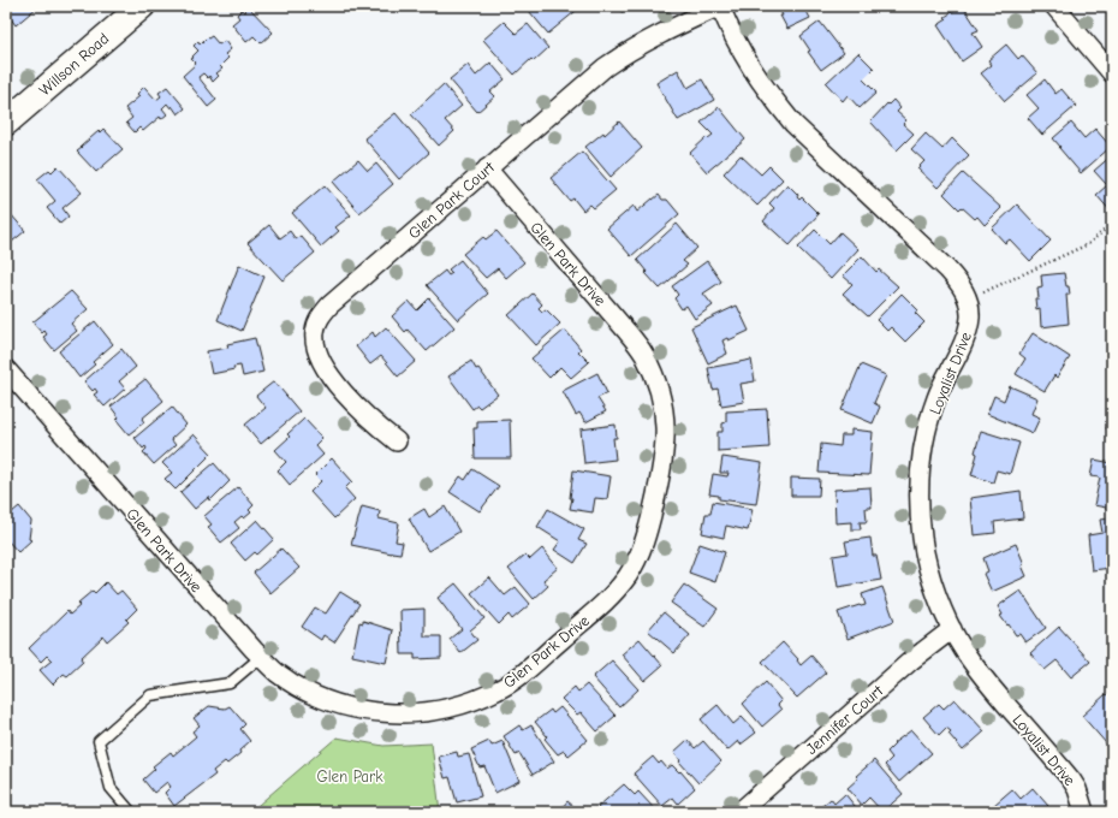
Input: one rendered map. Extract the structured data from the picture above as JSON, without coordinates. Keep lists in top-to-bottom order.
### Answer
{
  "streets": {
    "street": [
      "Willson Road",
      "Glen Park Court",
      "Glen Park Drive",
      "Loyalist Drive",
      "Jennifer Court"
    ]
  },
  "crossings": [
    ["Glen Park Court", "Glen Park Drive"],
    ["Glen Park Court", "Loyalist Drive"],
    ["Loyalist Drive", "Jennifer Court"]
  ],
  "parks": ["Glen Park"]
}
